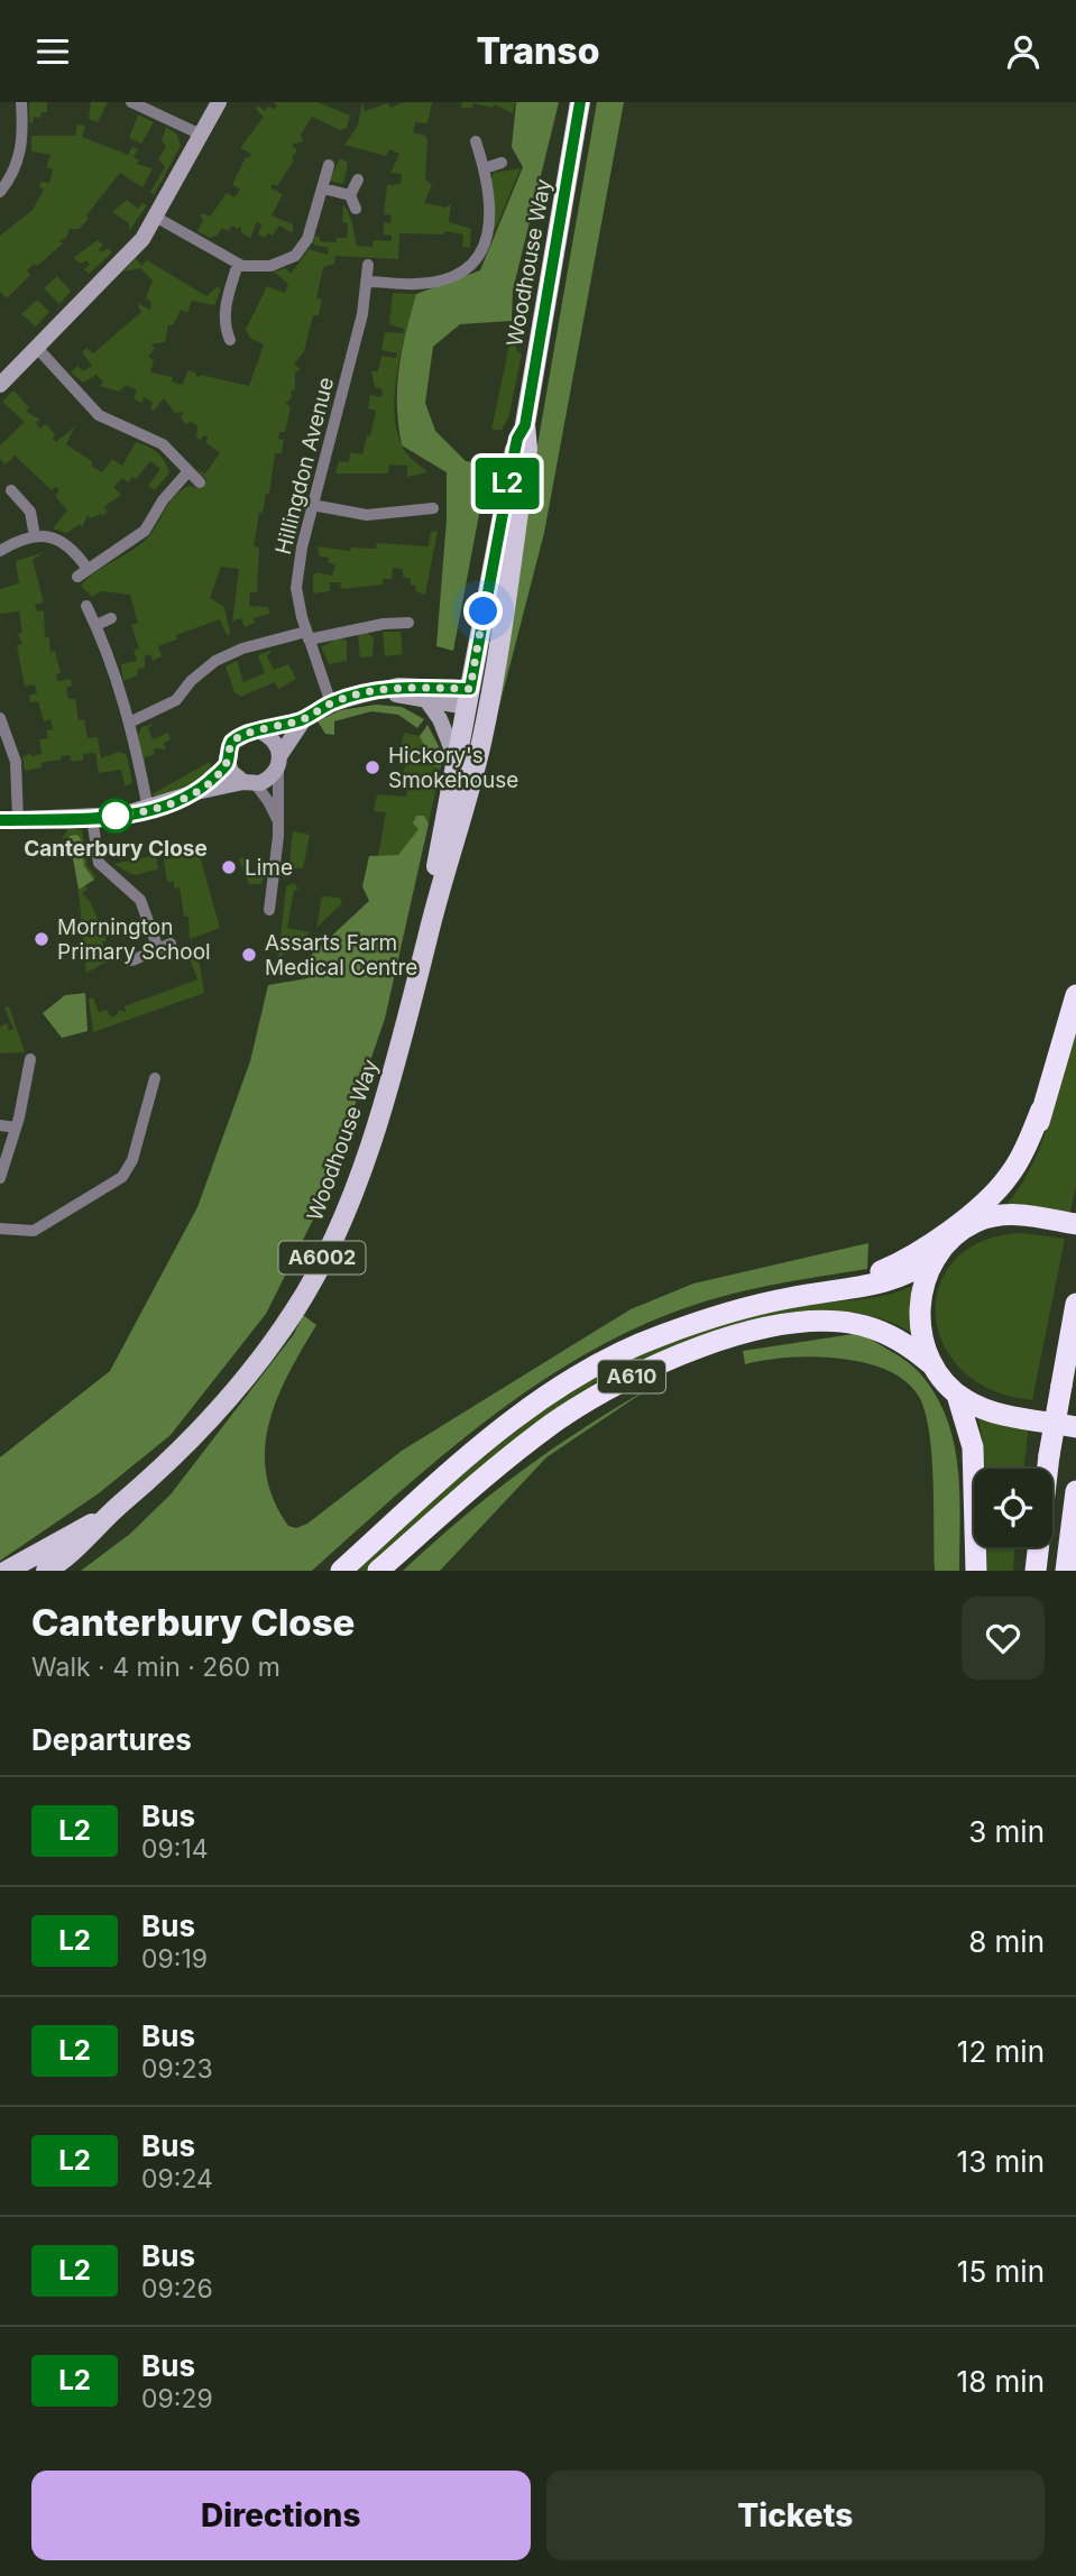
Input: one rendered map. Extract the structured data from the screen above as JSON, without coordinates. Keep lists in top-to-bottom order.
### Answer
{
  "streets": {
    "highway": ["A610"],
    "main road": ["Woodhouse Way", "A6002"],
    "street": ["Hillingdon Avenue"]
  },
  "crossings": [
    ["Woodhouse Way", "A6002"]
  ],
  "places": [
    "Hickory's Smokehouse",
    "Canterbury Close",
    "Lime",
    "Mornington Primary School",
    "Assarts Farm Medical Centre"
  ],
  "lines": ["bus line L2"],
  "page": {
    "header": "Transo",
    "on_map": "L2",
    "heading": [
      ["Canterbury Close", "Walk · 4 min · 260 m"],
      "Departures"
    ],
    "list": [
      {
        "mark": "L2",
        "name": "Bus",
        "note": "09:14",
        "value": "3 min"
      },
      {
        "mark": "L2",
        "name": "Bus",
        "note": "09:19",
        "value": "8 min"
      },
      {
        "mark": "L2",
        "name": "Bus",
        "note": "09:23",
        "value": "12 min"
      },
      {
        "mark": "L2",
        "name": "Bus",
        "note": "09:24",
        "value": "13 min"
      },
      {
        "mark": "L2",
        "name": "Bus",
        "note": "09:26",
        "value": "15 min"
      },
      {
        "mark": "L2",
        "name": "Bus",
        "note": "09:29",
        "value": "18 min"
      }
    ],
    "buttons": ["Directions", "Tickets"]
  }
}
